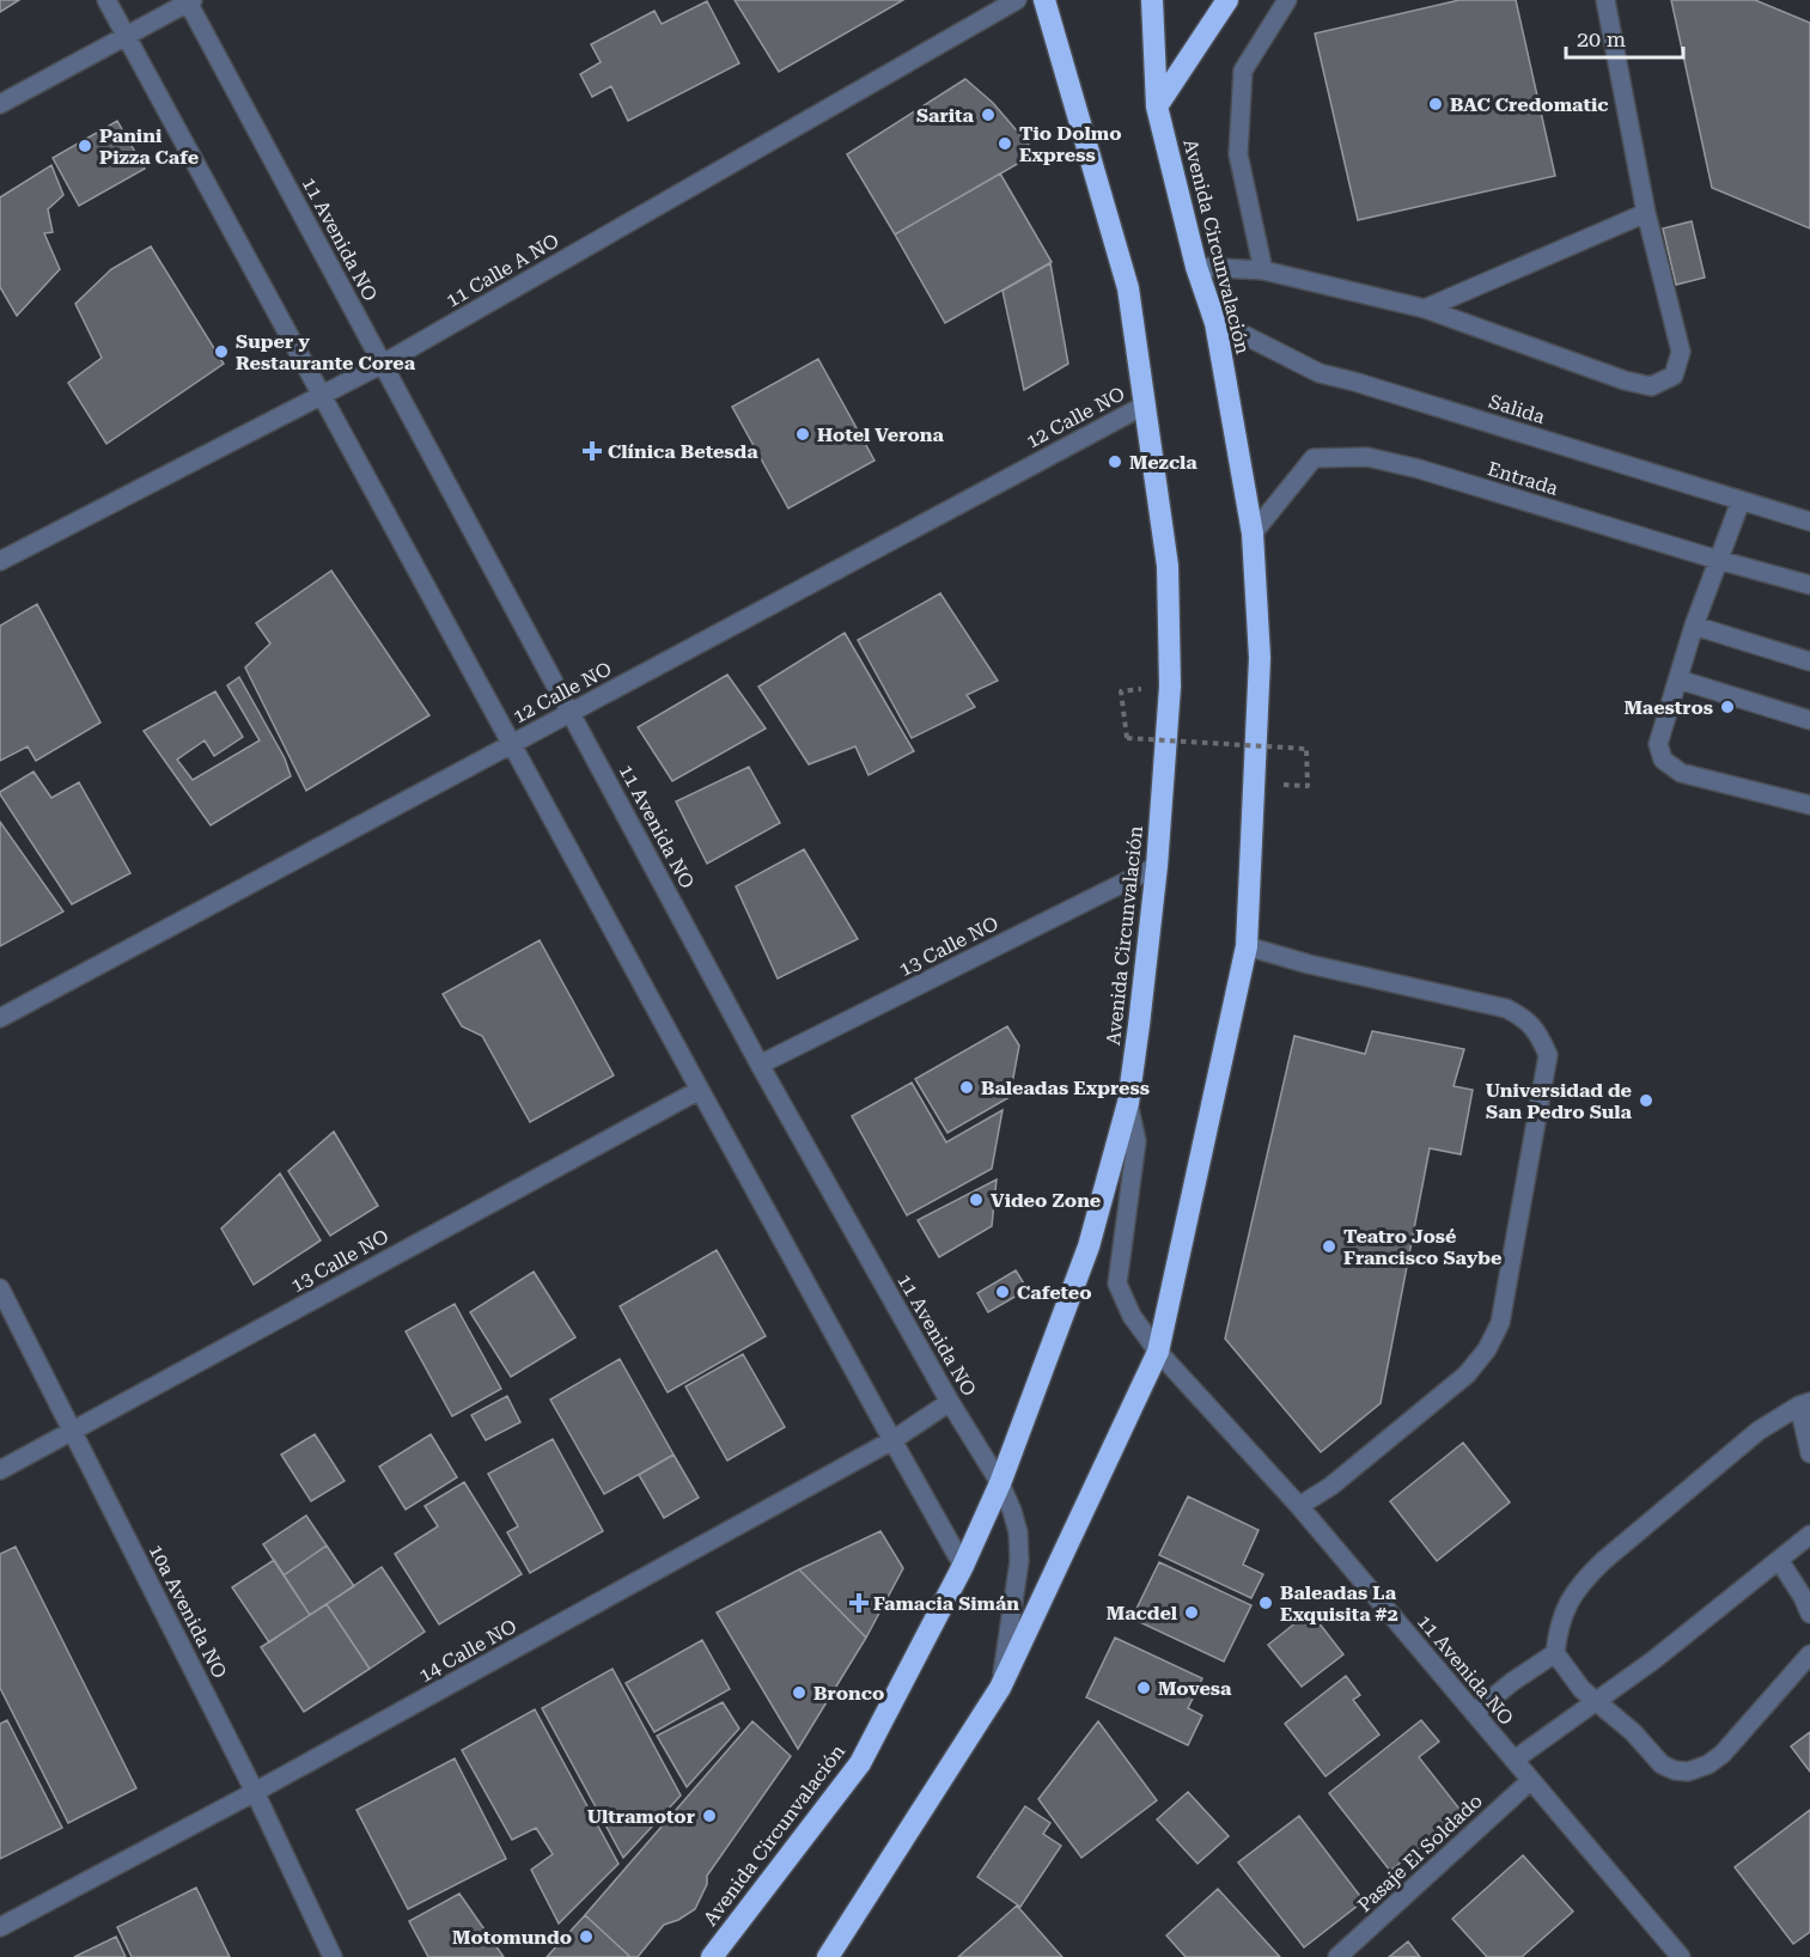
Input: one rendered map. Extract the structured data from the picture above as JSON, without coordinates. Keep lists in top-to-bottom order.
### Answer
{
  "streets": {
    "highway": ["Avenida Circunvalación"],
    "street": [
      "11 Avenida NO",
      "11 Calle A NO",
      "Salida",
      "12 Calle NO",
      "Entrada",
      "13 Calle NO",
      "10a Avenida NO",
      "14 Calle NO",
      "Pasaje El Soldado"
    ]
  },
  "crossings": [
    ["11 Avenida NO", "Avenida Circunvalación"],
    ["11 Avenida NO", "11 Calle A NO"],
    ["11 Avenida NO", "12 Calle NO"],
    ["11 Avenida NO", "13 Calle NO"],
    ["11 Avenida NO", "14 Calle NO"],
    ["11 Avenida NO", "Pasaje El Soldado"],
    ["Avenida Circunvalación", "Salida"],
    ["Avenida Circunvalación", "12 Calle NO"],
    ["Avenida Circunvalación", "Entrada"],
    ["Avenida Circunvalación", "13 Calle NO"],
    ["13 Calle NO", "10a Avenida NO"],
    ["10a Avenida NO", "14 Calle NO"]
  ],
  "places": {
    "other": [
      "BAC Credomatic",
      "Sarita",
      "Tio Dolmo Express",
      "Panini Pizza Cafe",
      "Super y Restaurante Corea",
      "Hotel Verona",
      "Mezcla",
      "Maestros",
      "Baleadas Express",
      "Universidad de San Pedro Sula",
      "Video Zone",
      "Teatro José Francisco Saybe",
      "Cafeteo",
      "Baleadas La Exquisita #2",
      "Macdel",
      "Movesa",
      "Bronco",
      "Ultramotor",
      "Motomundo"
    ],
    "health": ["Clínica Betesda", "Famacia Simán"]
  },
  "scale_bar": "20 m"
}
